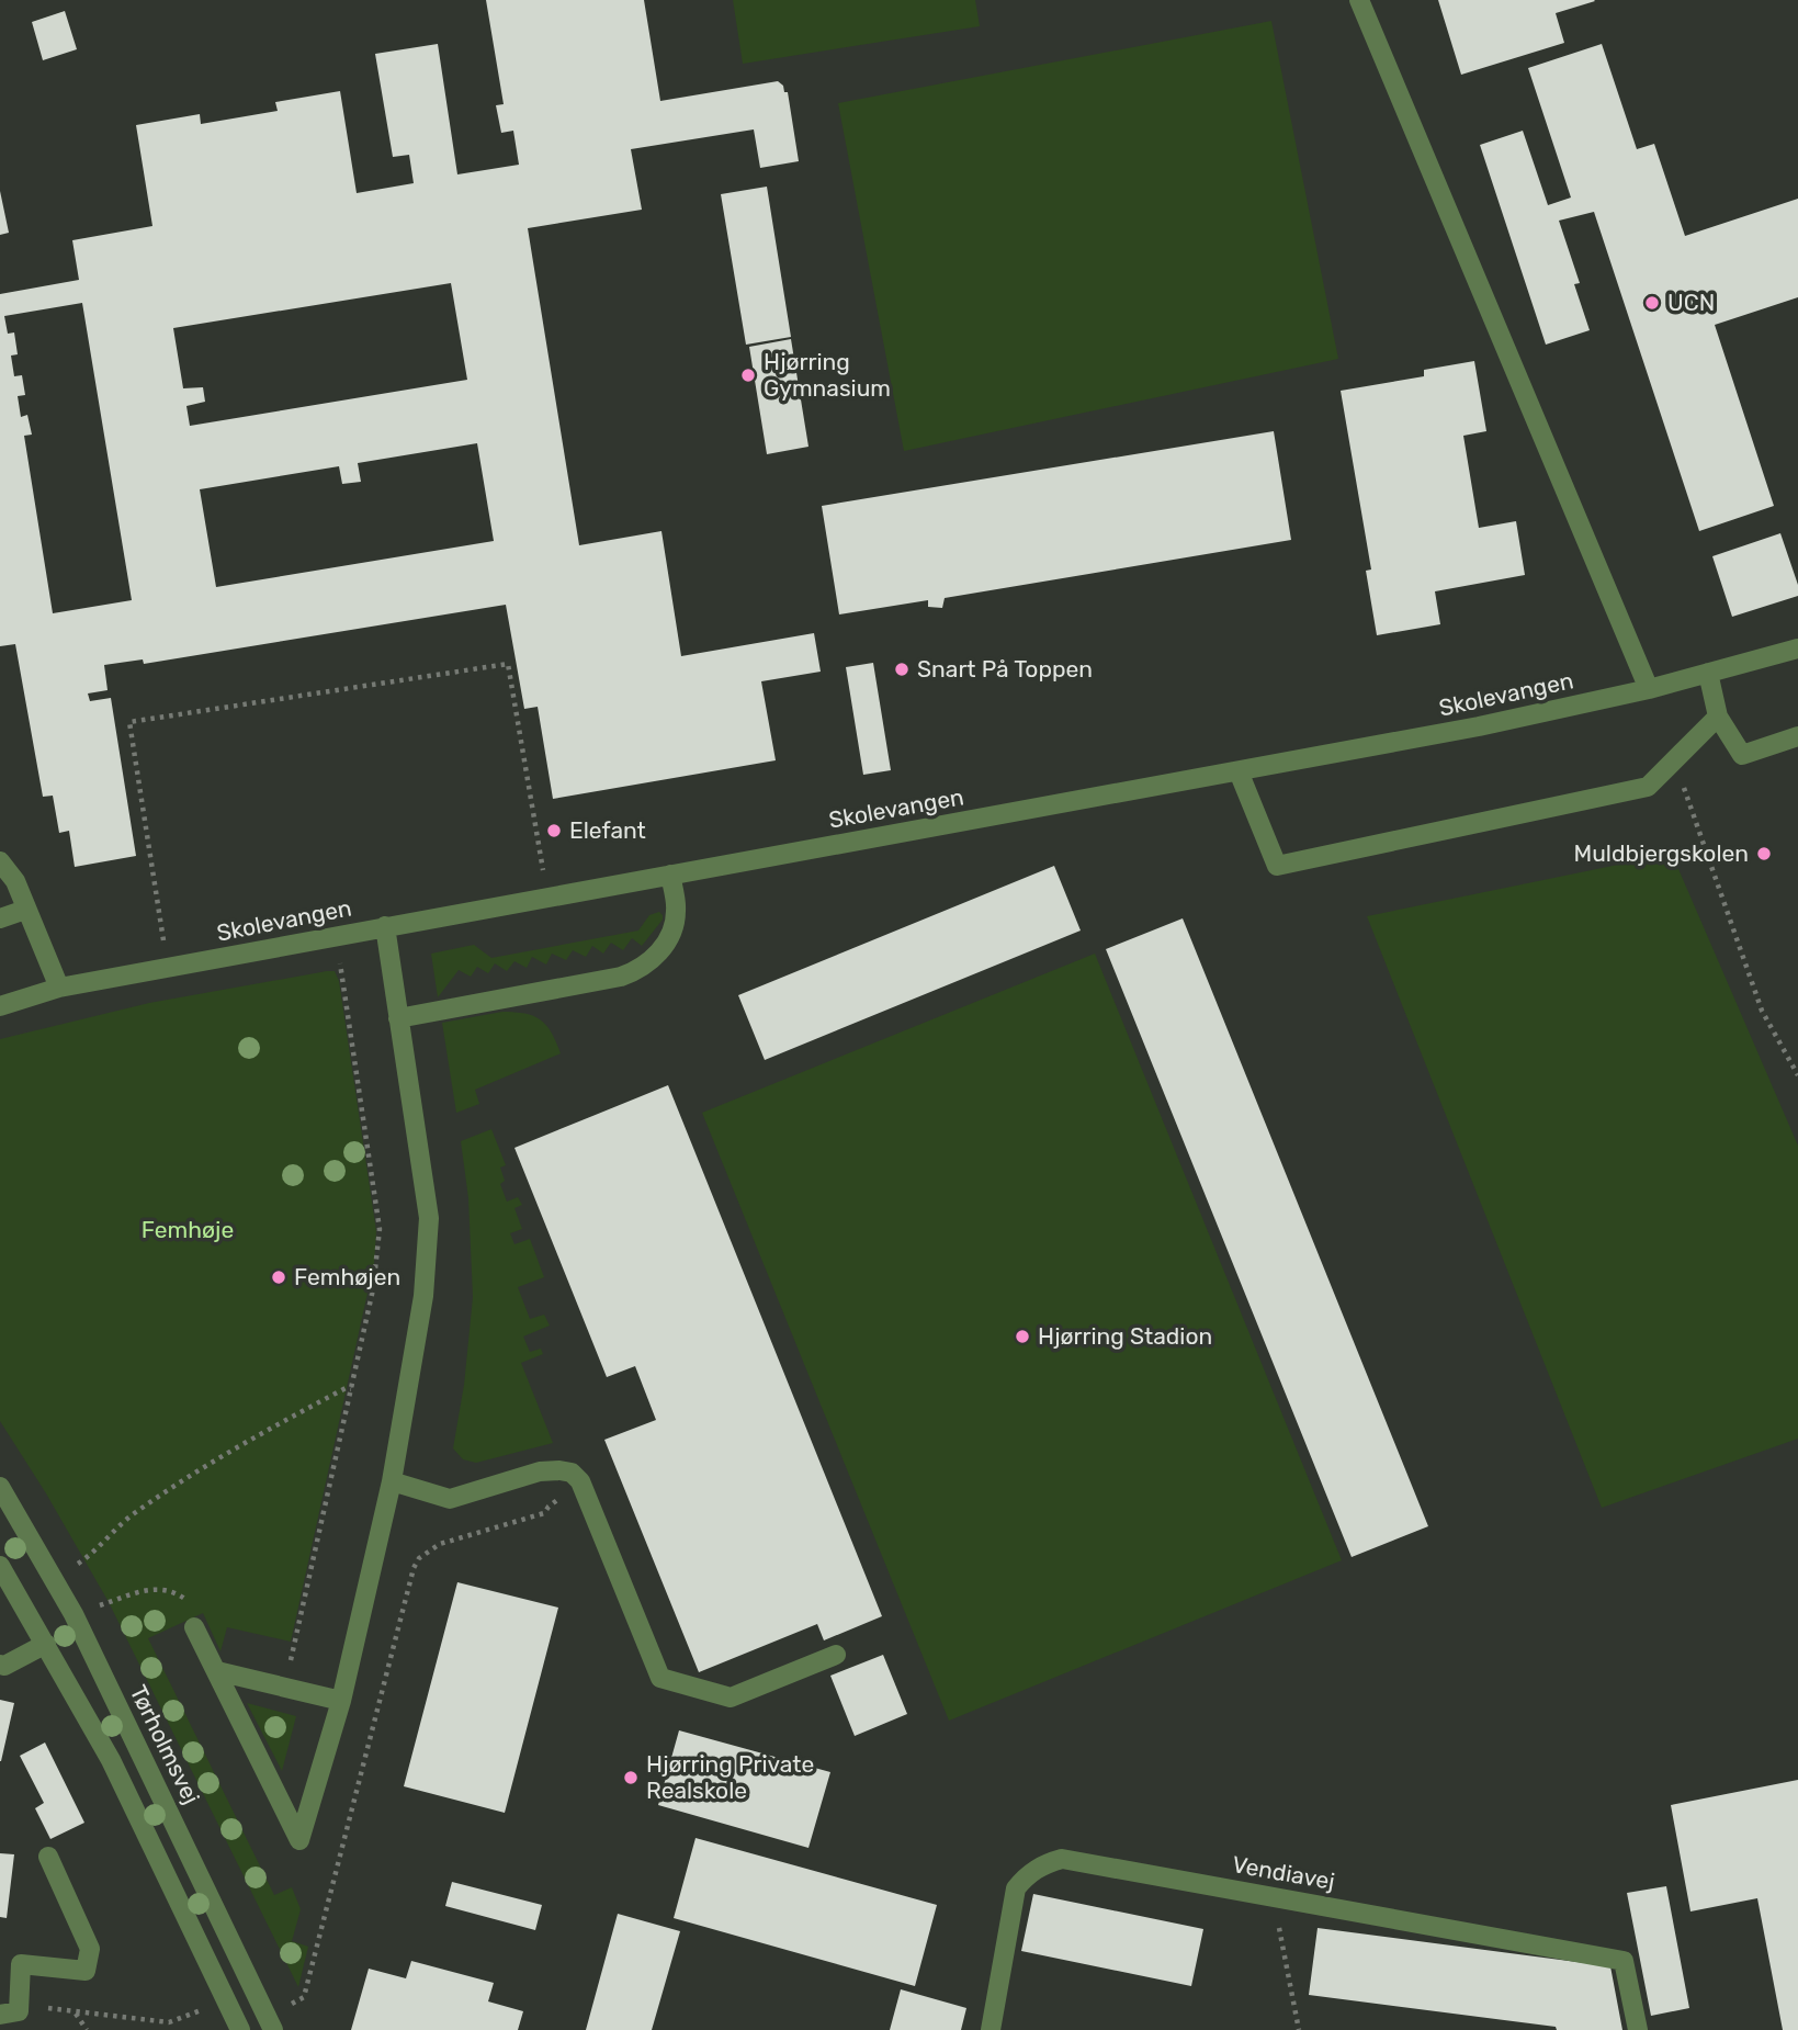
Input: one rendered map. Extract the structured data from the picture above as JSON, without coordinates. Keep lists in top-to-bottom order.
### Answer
{
  "streets": {
    "street": ["Skolevangen", "Tørholmsvej", "Vendiavej"]
  },
  "parks": ["Femhøje"],
  "places": [
    "UCN",
    "Hjørring Gymnasium",
    "Snart På Toppen",
    "Elefant",
    "Muldbjergskolen",
    "Femhøjen",
    "Hjørring Stadion",
    "Hjørring Private Realskole"
  ]
}
